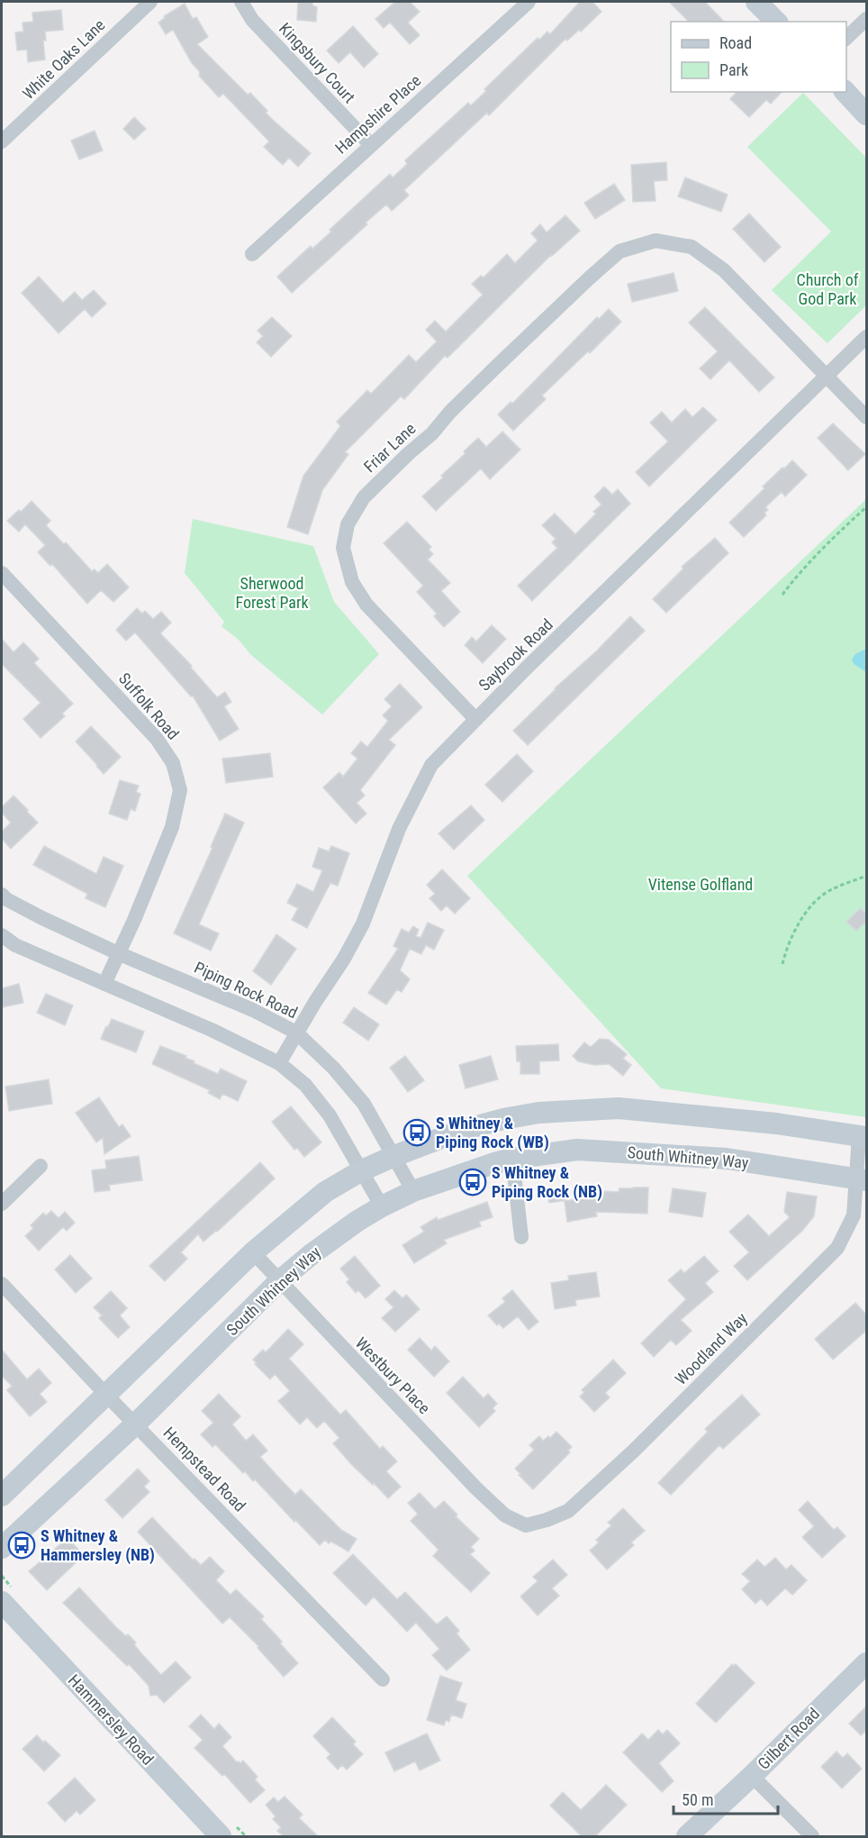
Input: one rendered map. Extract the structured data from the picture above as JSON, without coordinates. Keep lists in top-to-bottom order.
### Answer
{
  "streets": {
    "main road": ["South Whitney Way", "Hammersley Road", "Gilbert Road"],
    "street": [
      "White Oaks Lane",
      "Kingsbury Court",
      "Hampshire Place",
      "Friar Lane",
      "Saybrook Road",
      "Suffolk Road",
      "Piping Rock Road",
      "Woodland Way",
      "Westbury Place",
      "Hempstead Road"
    ]
  },
  "crossings": [
    ["Kingsbury Court", "Hampshire Place"],
    ["Friar Lane", "Saybrook Road"],
    ["Saybrook Road", "Piping Rock Road"],
    ["Suffolk Road", "Piping Rock Road"],
    ["Piping Rock Road", "South Whitney Way"],
    ["South Whitney Way", "Woodland Way"],
    ["South Whitney Way", "Westbury Place"],
    ["South Whitney Way", "Hempstead Road"],
    ["Woodland Way", "Westbury Place"]
  ],
  "parks": ["Church of God Park", "Sherwood Forest Park", "Vitense Golfland"],
  "places": {
    "bus stop": ["S Whitney & Piping Rock (WB)", "S Whitney & Piping Rock (NB)", "S Whitney & Hammersley (NB)"]
  },
  "legend": ["Road", "Park"],
  "scale_bar": "50 m"
}
